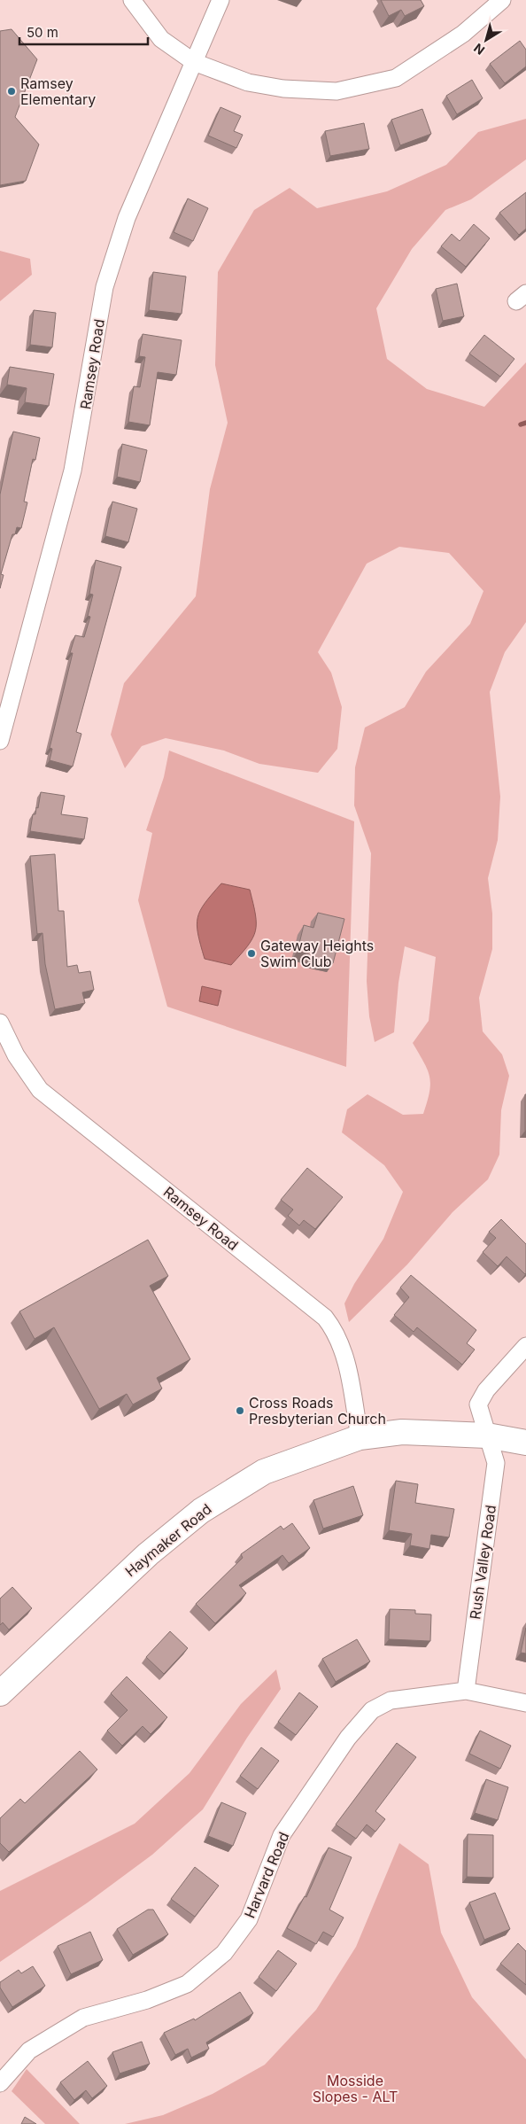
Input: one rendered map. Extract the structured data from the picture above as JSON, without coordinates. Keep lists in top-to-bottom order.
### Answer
{
  "streets": {
    "main road": ["Haymaker Road"],
    "street": ["Ramsey Road", "Rush Valley Road", "Harvard Road"]
  },
  "crossings": [
    ["Ramsey Road", "Haymaker Road"],
    ["Haymaker Road", "Rush Valley Road"],
    ["Rush Valley Road", "Harvard Road"]
  ],
  "parks": ["Mosside Slopes - ALT"],
  "places": ["Ramsey Elementary", "Gateway Heights Swim Club", "Cross Roads Presbyterian Church"],
  "scale_bar": "50 m",
  "north": "bottom left"
}
